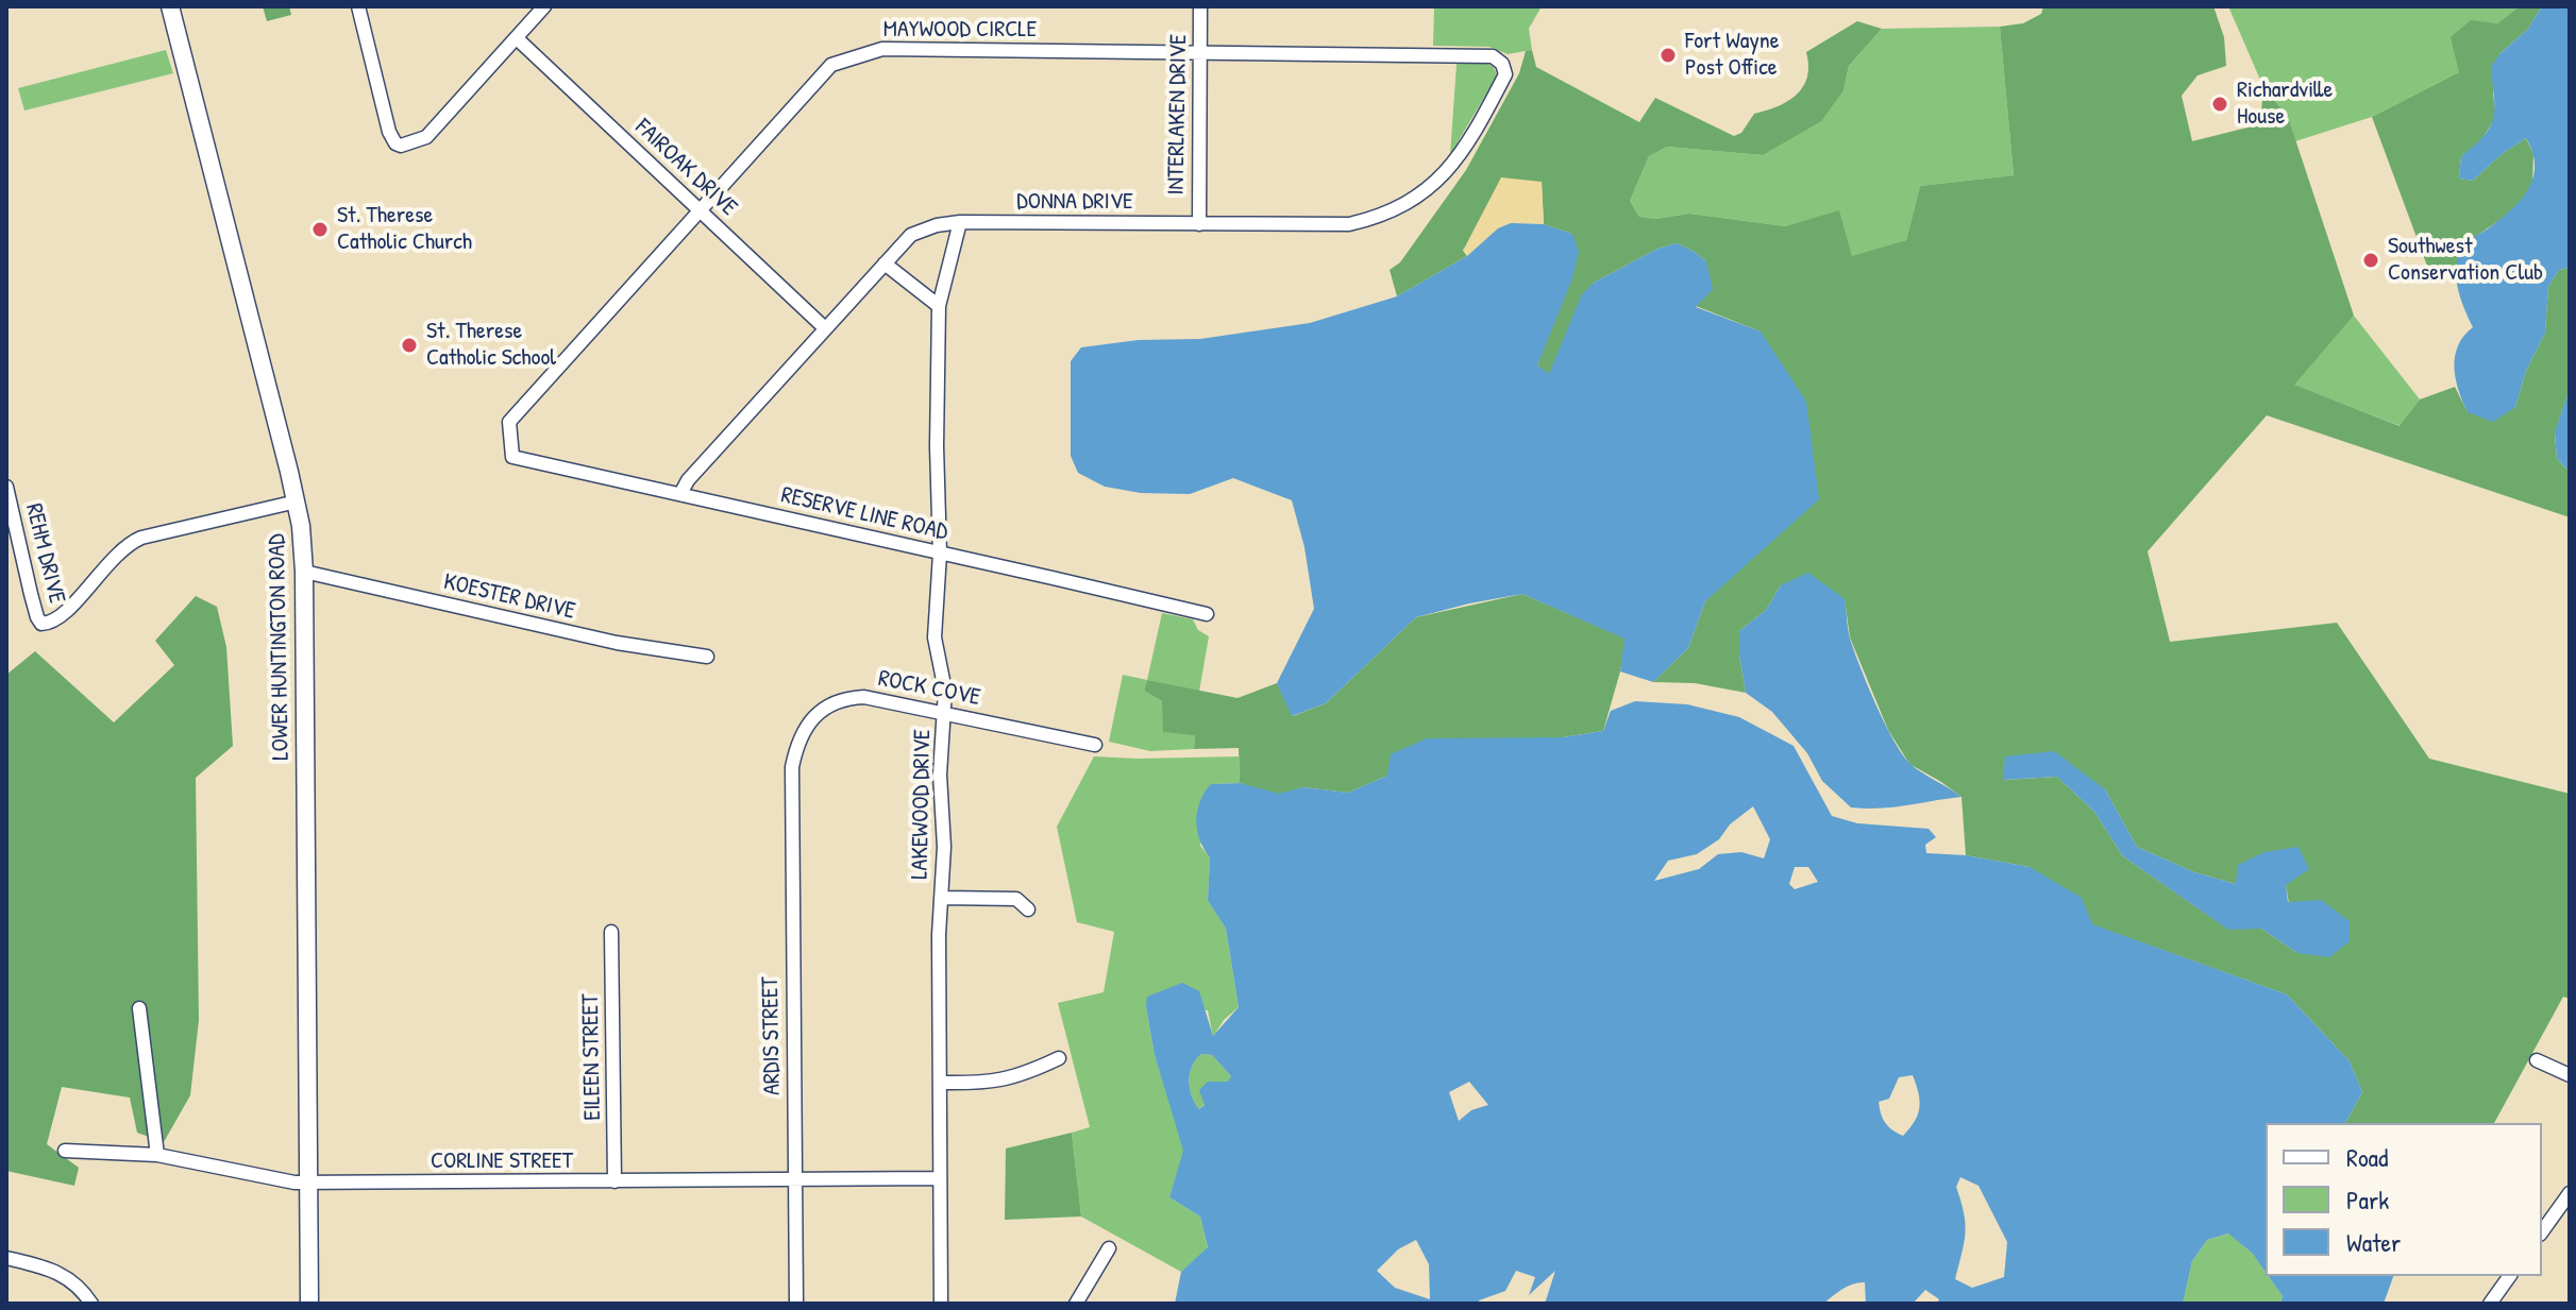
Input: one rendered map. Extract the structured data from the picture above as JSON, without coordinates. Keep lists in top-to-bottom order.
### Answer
{
  "streets": {
    "main road": ["LOWER HUNTINGTON ROAD"],
    "street": [
      "MAYWOOD CIRCLE",
      "INTERLAKEN DRIVE",
      "FAIROAK DRIVE",
      "DONNA DRIVE",
      "RESERVE LINE ROAD",
      "REHM DRIVE",
      "KOESTER DRIVE",
      "ROCK COVE",
      "LAKEWOOD DRIVE",
      "ARDIS STREET",
      "EILEEN STREET",
      "CORLINE STREET"
    ]
  },
  "crossings": [
    ["MAYWOOD CIRCLE", "INTERLAKEN DRIVE"],
    ["MAYWOOD CIRCLE", "FAIROAK DRIVE"],
    ["MAYWOOD CIRCLE", "DONNA DRIVE"],
    ["MAYWOOD CIRCLE", "RESERVE LINE ROAD"],
    ["INTERLAKEN DRIVE", "DONNA DRIVE"],
    ["FAIROAK DRIVE", "DONNA DRIVE"],
    ["DONNA DRIVE", "RESERVE LINE ROAD"],
    ["DONNA DRIVE", "LAKEWOOD DRIVE"],
    ["RESERVE LINE ROAD", "LAKEWOOD DRIVE"],
    ["REHM DRIVE", "LOWER HUNTINGTON ROAD"],
    ["KOESTER DRIVE", "LOWER HUNTINGTON ROAD"],
    ["LOWER HUNTINGTON ROAD", "CORLINE STREET"],
    ["ROCK COVE", "LAKEWOOD DRIVE"],
    ["ROCK COVE", "ARDIS STREET"],
    ["LAKEWOOD DRIVE", "CORLINE STREET"],
    ["ARDIS STREET", "CORLINE STREET"],
    ["EILEEN STREET", "CORLINE STREET"]
  ],
  "places": [
    "Fort Wayne Post Office",
    "Richardville House",
    "St. Therese Catholic Church",
    "Southwest Conservation Club",
    "St. Therese Catholic School"
  ],
  "legend": ["Road", "Park", "Water"]
}
